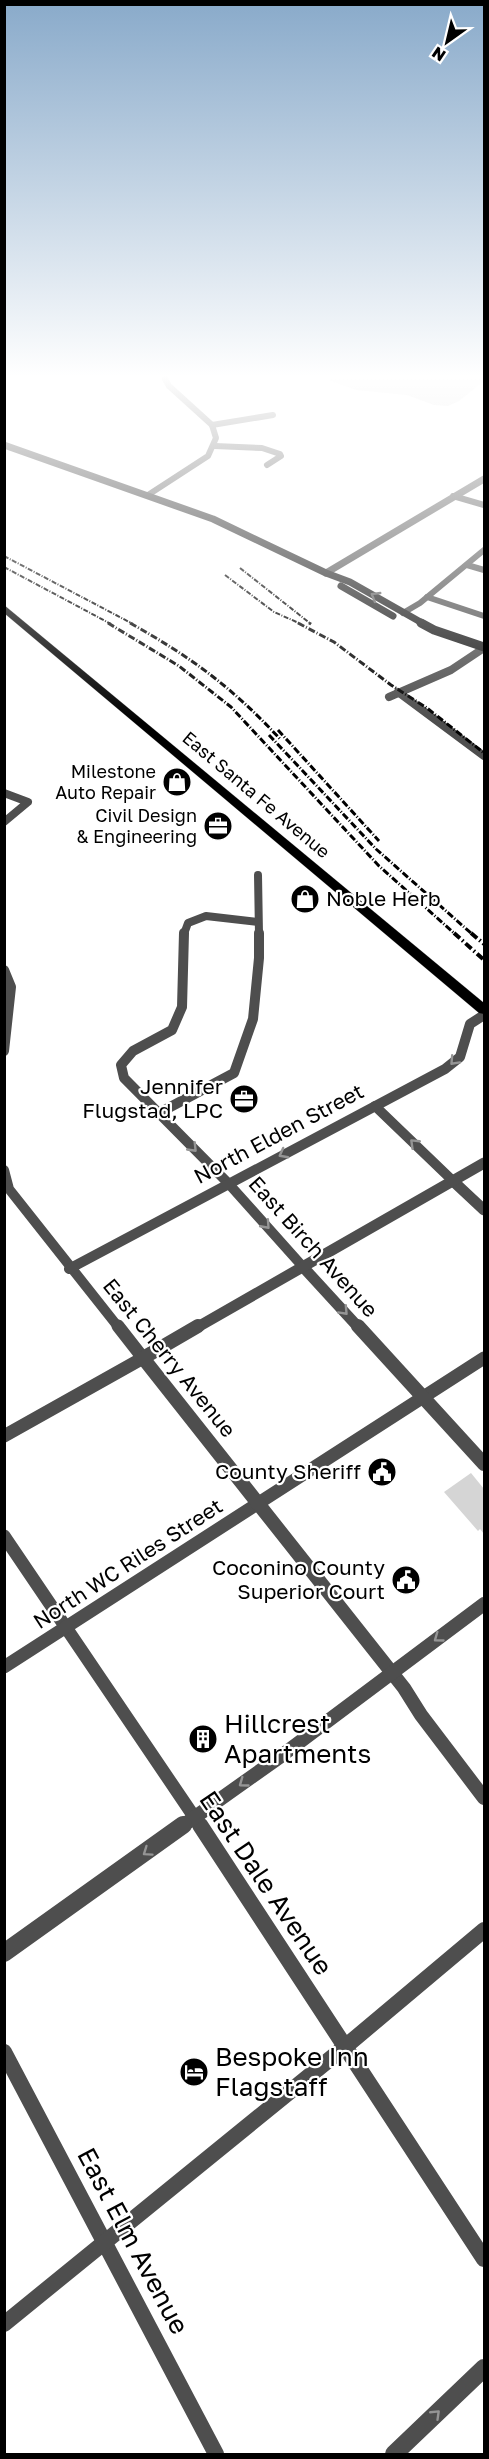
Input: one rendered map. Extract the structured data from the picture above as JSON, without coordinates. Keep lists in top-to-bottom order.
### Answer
{
  "streets": {
    "main road": ["East Santa Fe Avenue"],
    "street": [
      "North Elden Street",
      "East Birch Avenue",
      "East Cherry Avenue",
      "North WC Riles Street",
      "East Dale Avenue",
      "East Elm Avenue"
    ]
  },
  "crossings": [
    ["North Elden Street", "East Birch Avenue"],
    ["North Elden Street", "East Cherry Avenue"],
    ["East Birch Avenue", "North WC Riles Street"],
    ["East Cherry Avenue", "North WC Riles Street"],
    ["North WC Riles Street", "East Dale Avenue"]
  ],
  "one_way": ["North Elden Street", "East Birch Avenue"],
  "places": {
    "shop": ["Milestone Auto Repair", "Noble Herb"],
    "office": ["Civil Design & Engineering", "Jennifer Flugstad, LPC"],
    "public building": ["County Sheriff", "Coconino County Superior Court"],
    "building": ["Hillcrest Apartments"],
    "hotel": ["Bespoke Inn Flagstaff"]
  },
  "north": "bottom left"
}
